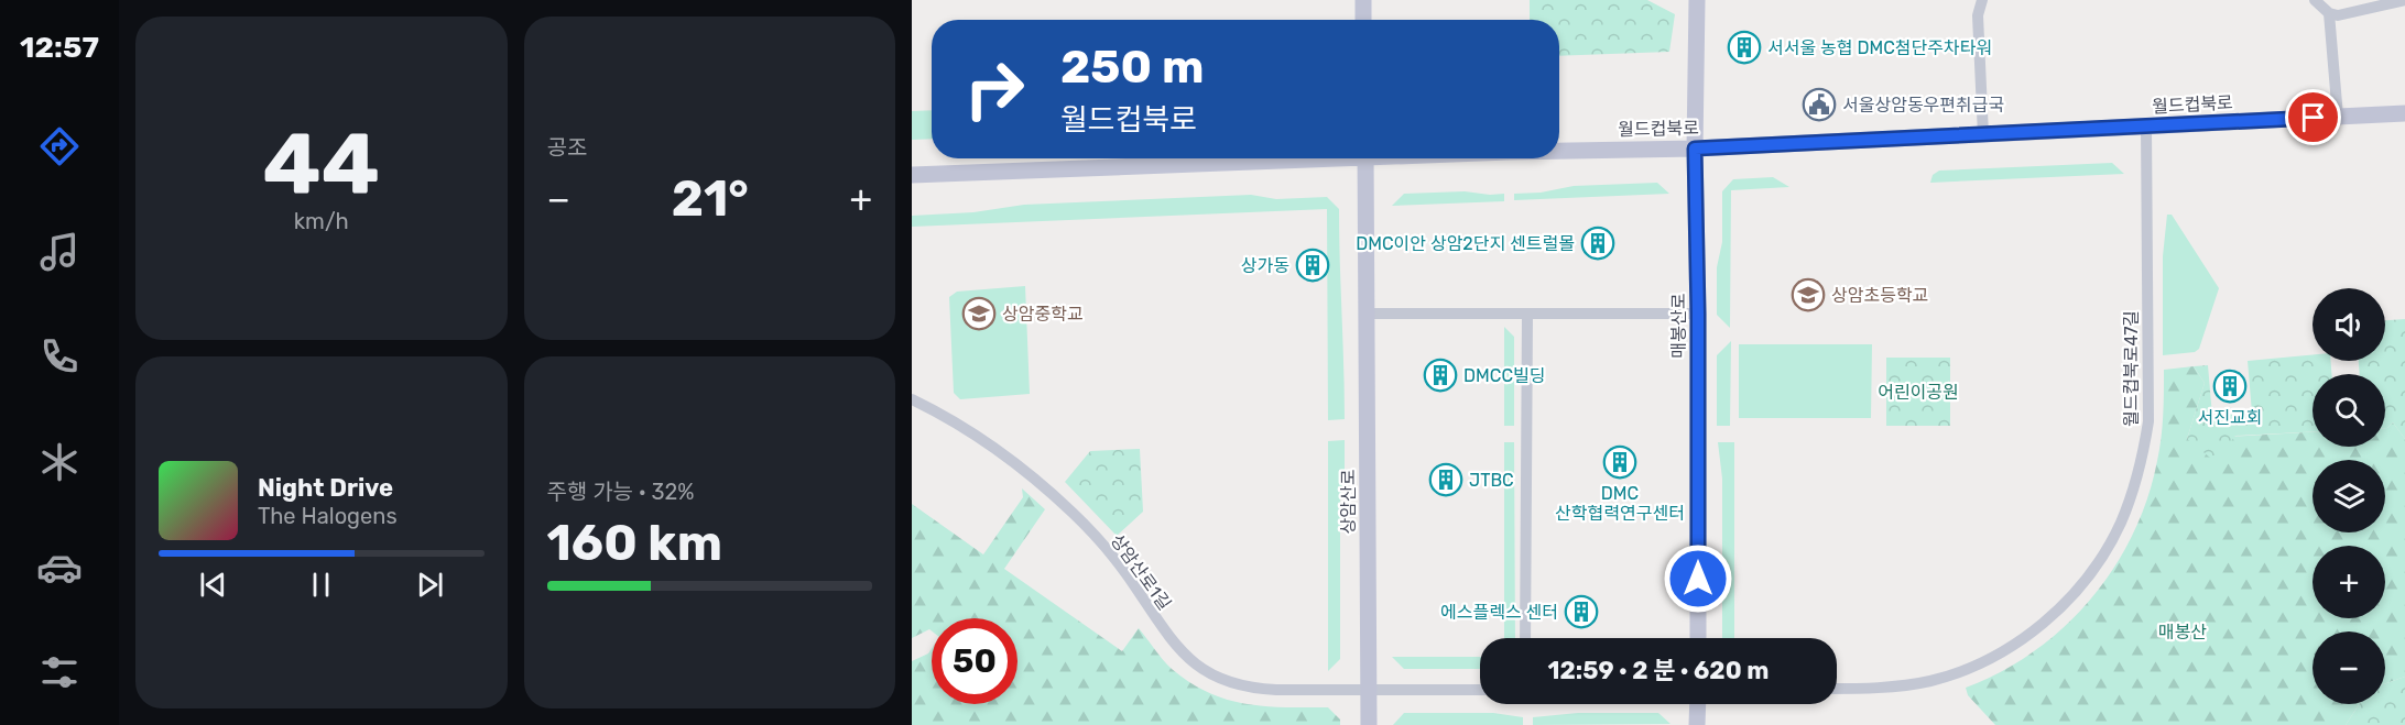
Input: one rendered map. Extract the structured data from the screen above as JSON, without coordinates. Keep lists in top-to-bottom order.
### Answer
{
  "streets": {
    "main road": ["월드컵북로", "매봉산로", "상암산로"],
    "street": ["월드컵북로47길", "상암산로1길"]
  },
  "crossings": [
    ["월드컵북로", "매봉산로"],
    ["월드컵북로", "월드컵북로47길"],
    ["상암산로", "상암산로1길"]
  ],
  "parks": ["어린이공원", "매봉산"],
  "places": {
    "building": [
      "서서울 농협 DMC첨단주차타워",
      "DMC이안 상암2단지 센트럴몰",
      "상가동",
      "DMCC빌딩",
      "서진교회",
      "DMC 산학협력연구센터",
      "JTBC",
      "에스플렉스 센터"
    ],
    "public building": ["서울상암동우편취급국"],
    "school or university": ["상암초등학교", "상암중학교"]
  },
  "page": {
    "tabs": "12:57",
    "tile": [
      ["44", "km/h"],
      "공조",
      ["주행 가능 · 32%", "160 km"]
    ],
    "turn": ["250 m", "월드컵북로"],
    "heat": ["−", "21°", "+"],
    "map_buttons": ["+", "−"],
    "song": ["Night Drive", "The Halogens"],
    "limit": "50",
    "trip": "12:59 · 2 분 · 620 m"
  }
}
